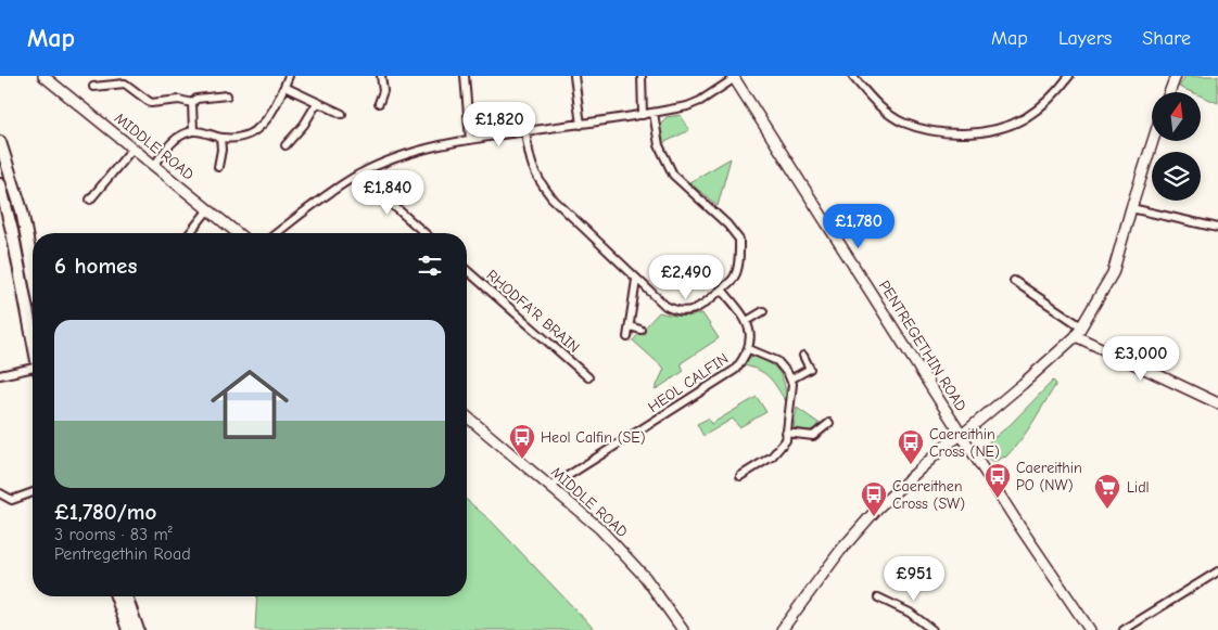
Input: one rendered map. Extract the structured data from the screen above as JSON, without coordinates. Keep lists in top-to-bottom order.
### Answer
{
  "streets": {
    "street": [
      "MIDDLE ROAD",
      "RHODFA'R BRAIN",
      "PENTREGETHIN ROAD",
      "HEOL CALFIN"
    ]
  },
  "crossings": [
    ["MIDDLE ROAD", "HEOL CALFIN"]
  ],
  "places": {
    "bus stop": [
      "Heol Calfin (SE)",
      "Caereithin Cross (NE)",
      "Caereithin PO (NW)",
      "Caereithen Cross (SW)"
    ],
    "supermarket": ["Lidl"]
  },
  "north": "top",
  "page": {
    "header": "Map",
    "nav": ["Map", "Layers", "Share"],
    "price": [
      "£1,820",
      "£1,840",
      "£1,780",
      "£2,490",
      "£3,000",
      "£951"
    ],
    "heading": "6 homes",
    "list": [
      {
        "name": "£1,780/mo",
        "note": "3 rooms · 83 m² · Pentregethin Road"
      }
    ]
  }
}
